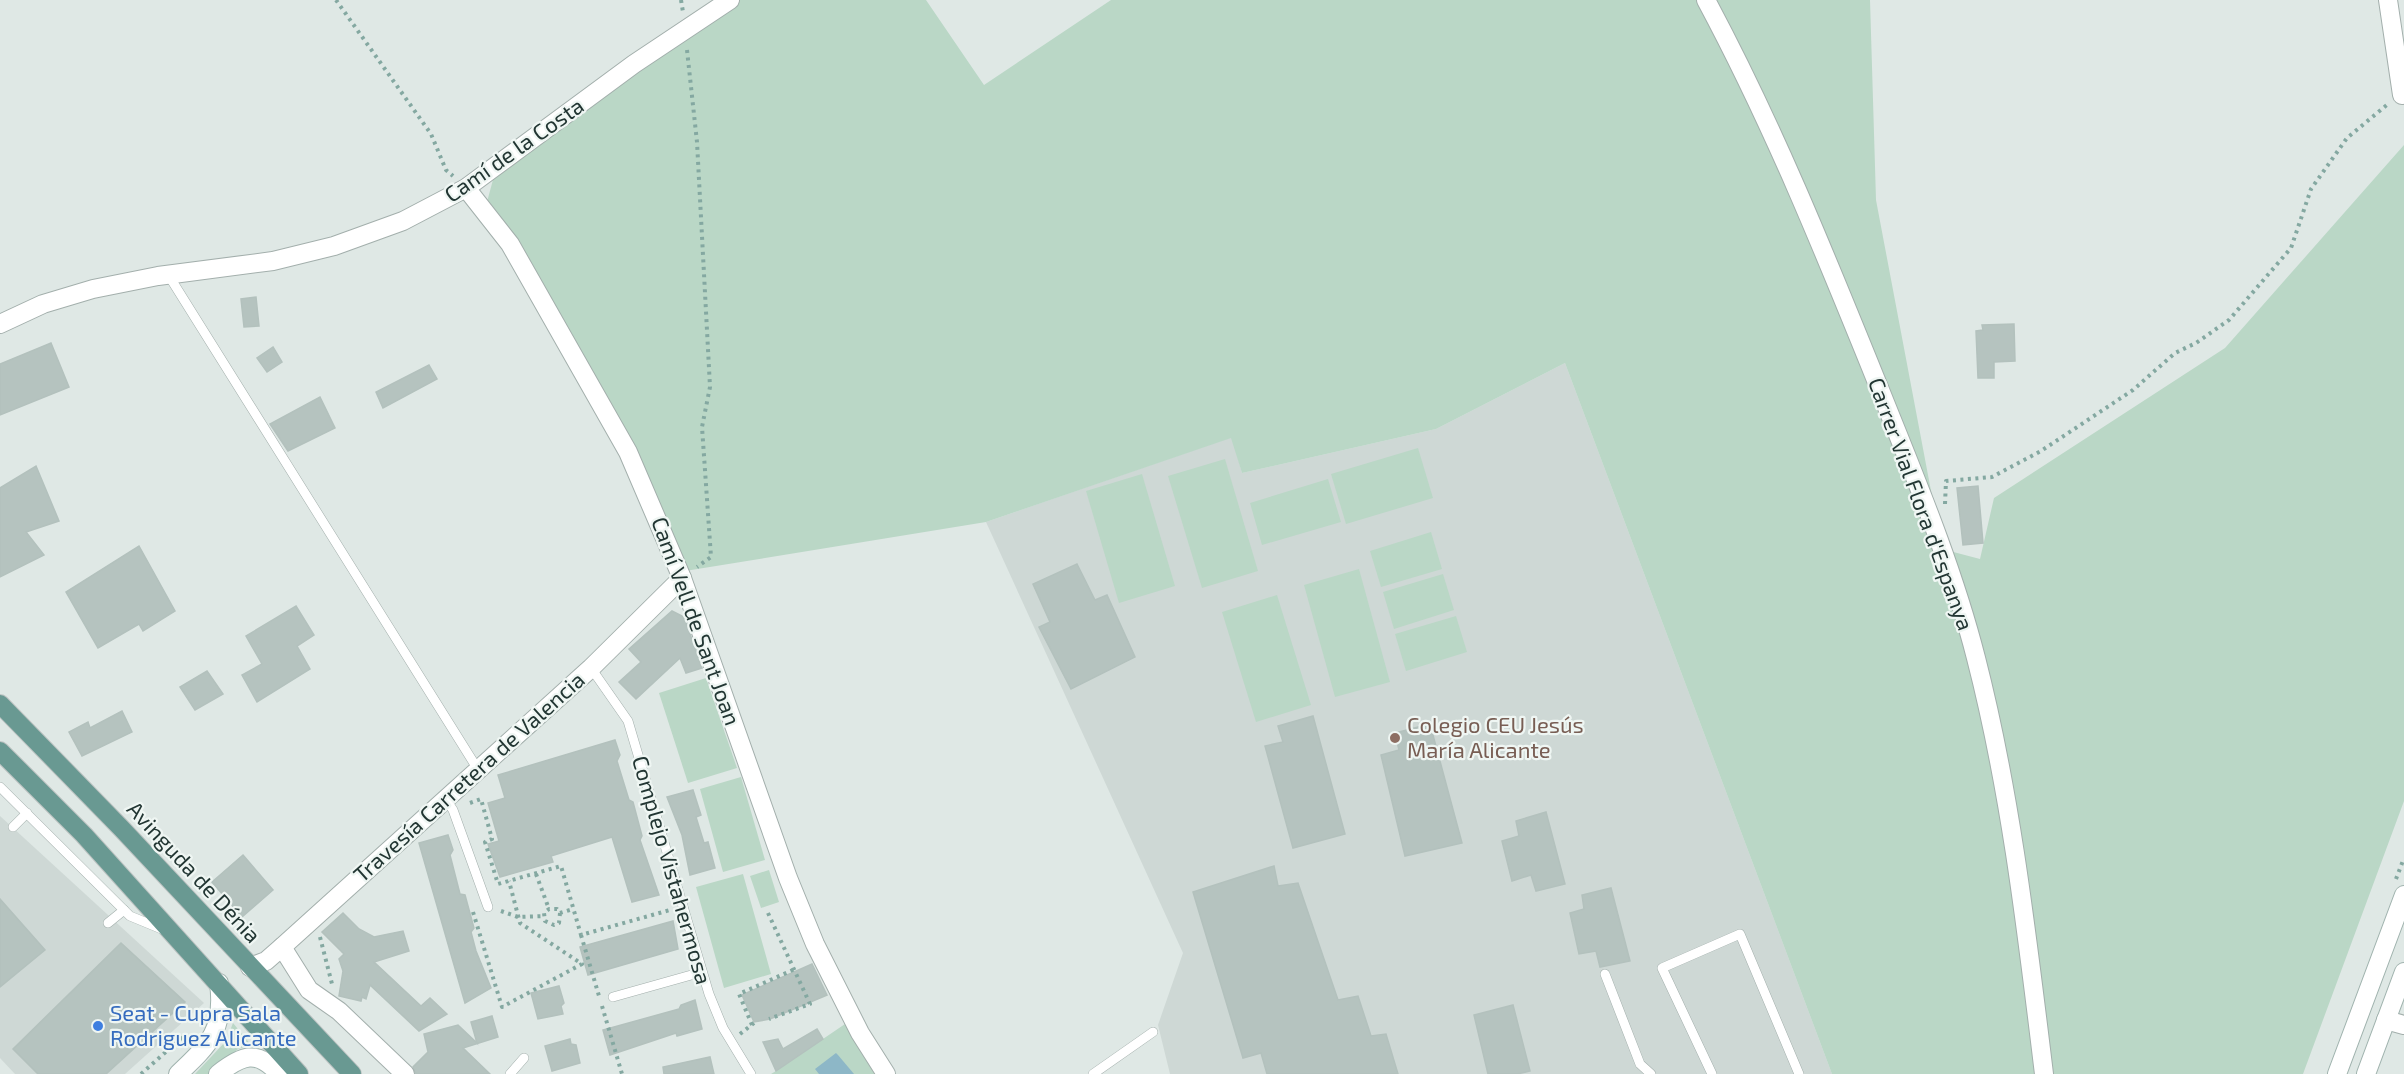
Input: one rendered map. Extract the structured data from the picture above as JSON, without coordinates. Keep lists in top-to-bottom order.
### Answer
{
  "streets": {
    "main road": ["Avinguda de Dénia"],
    "street": [
      "Camí de la Costa",
      "Carrer Vial Flora d'Espanya",
      "Camí Vell de Sant Joan",
      "Travesía Carretera de Valencia"
    ],
    "lane": ["Complejo Vistahermosa"]
  },
  "crossings": [
    ["Camí de la Costa", "Camí Vell de Sant Joan"],
    ["Camí Vell de Sant Joan", "Travesía Carretera de Valencia"],
    ["Travesía Carretera de Valencia", "Complejo Vistahermosa"],
    ["Travesía Carretera de Valencia", "Avinguda de Dénia"]
  ],
  "places": ["Colegio CEU Jesús María Alicante", "Seat - Cupra Sala Rodriguez Alicante"]
}
